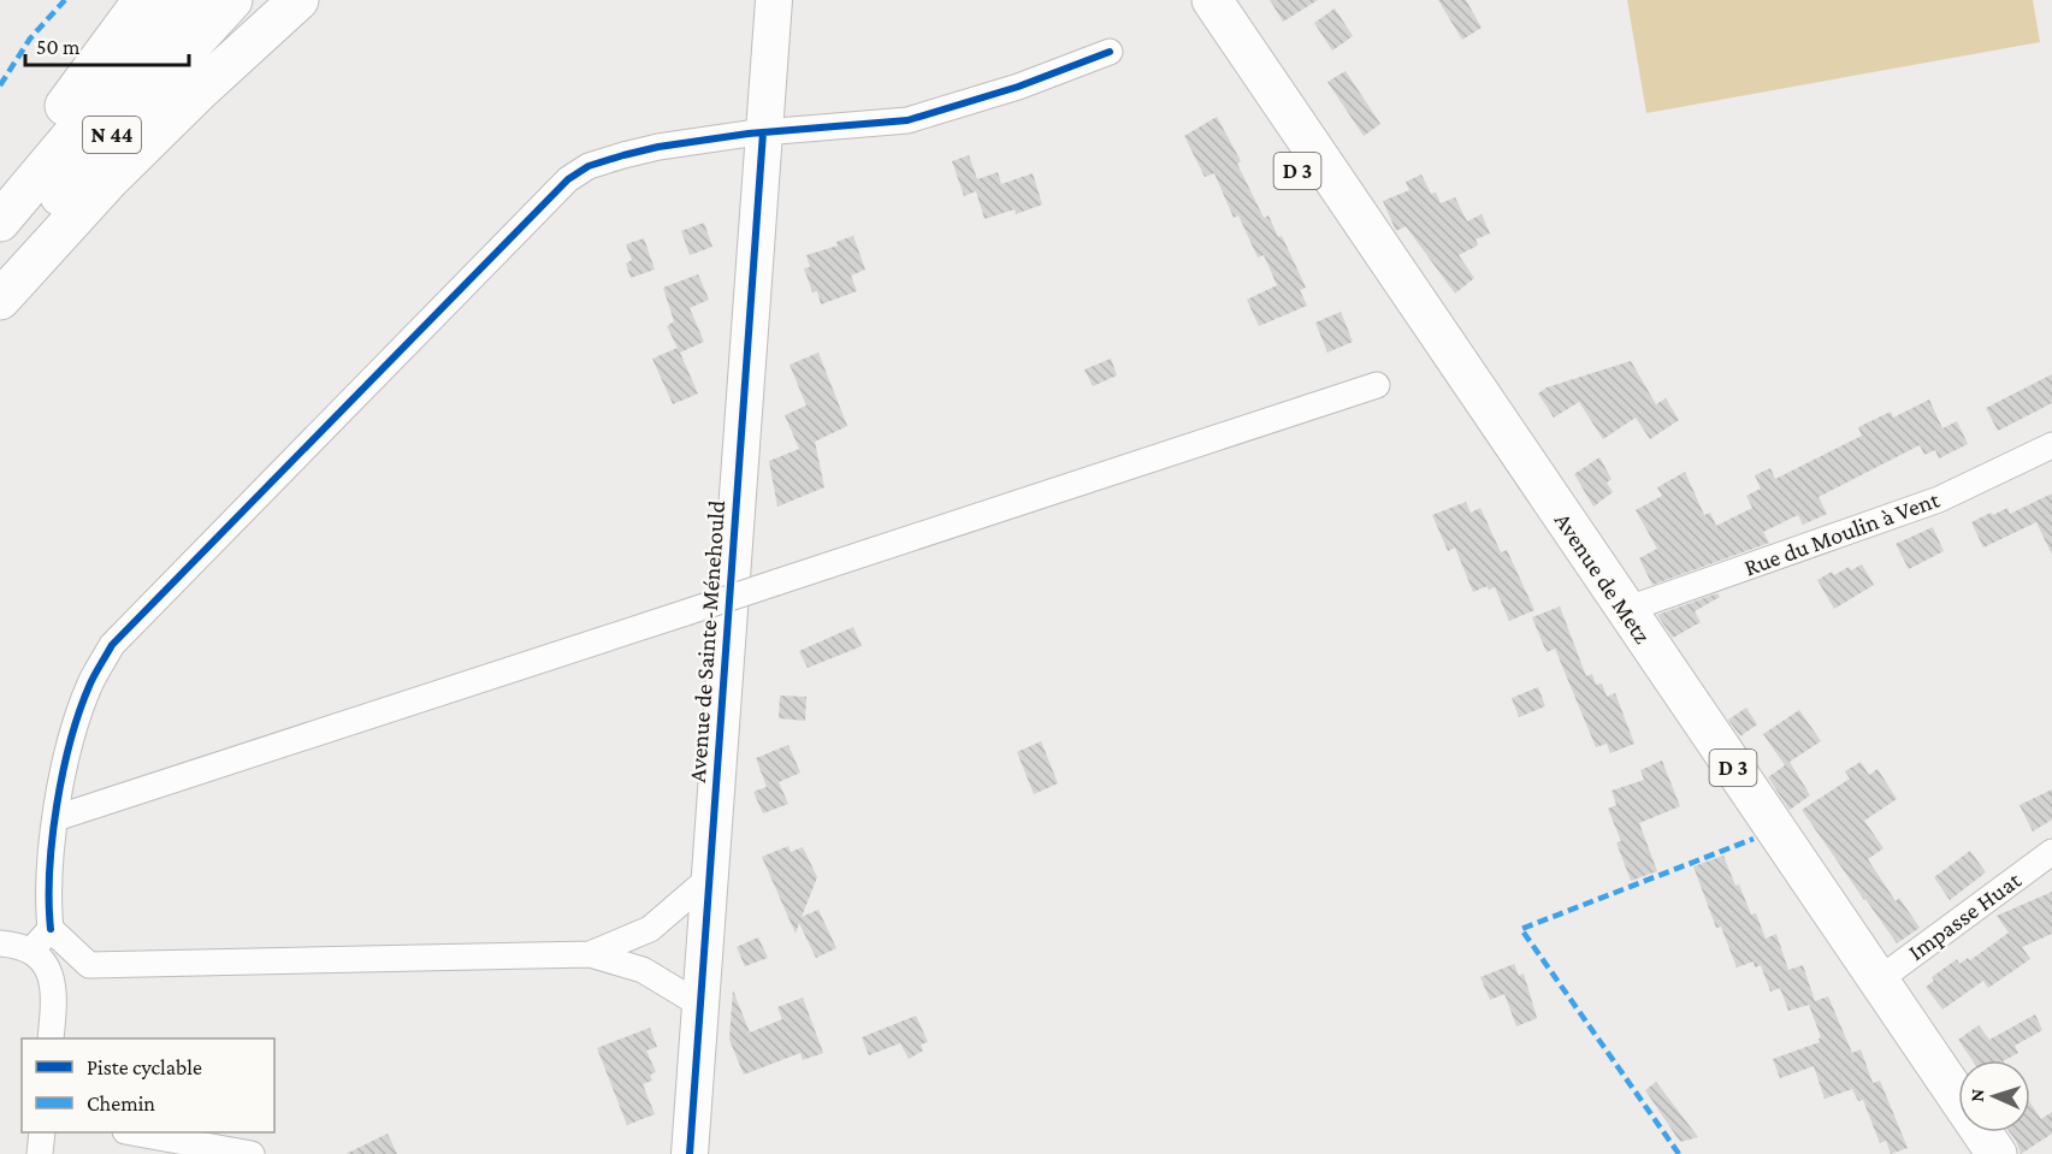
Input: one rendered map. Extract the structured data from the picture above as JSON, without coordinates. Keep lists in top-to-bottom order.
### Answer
{
  "streets": {
    "main road": [
      "N 44",
      "D 3",
      "Avenue de Metz",
      "Avenue de Sainte-Ménehould"
    ],
    "street": ["Rue du Moulin à Vent", "Impasse Huat"]
  },
  "crossings": [
    ["Rue du Moulin à Vent", "Avenue de Metz"],
    ["Avenue de Metz", "Impasse Huat"]
  ],
  "legend": ["Piste cyclable", "Chemin"],
  "scale_bar": "50 m",
  "north": "left"
}
